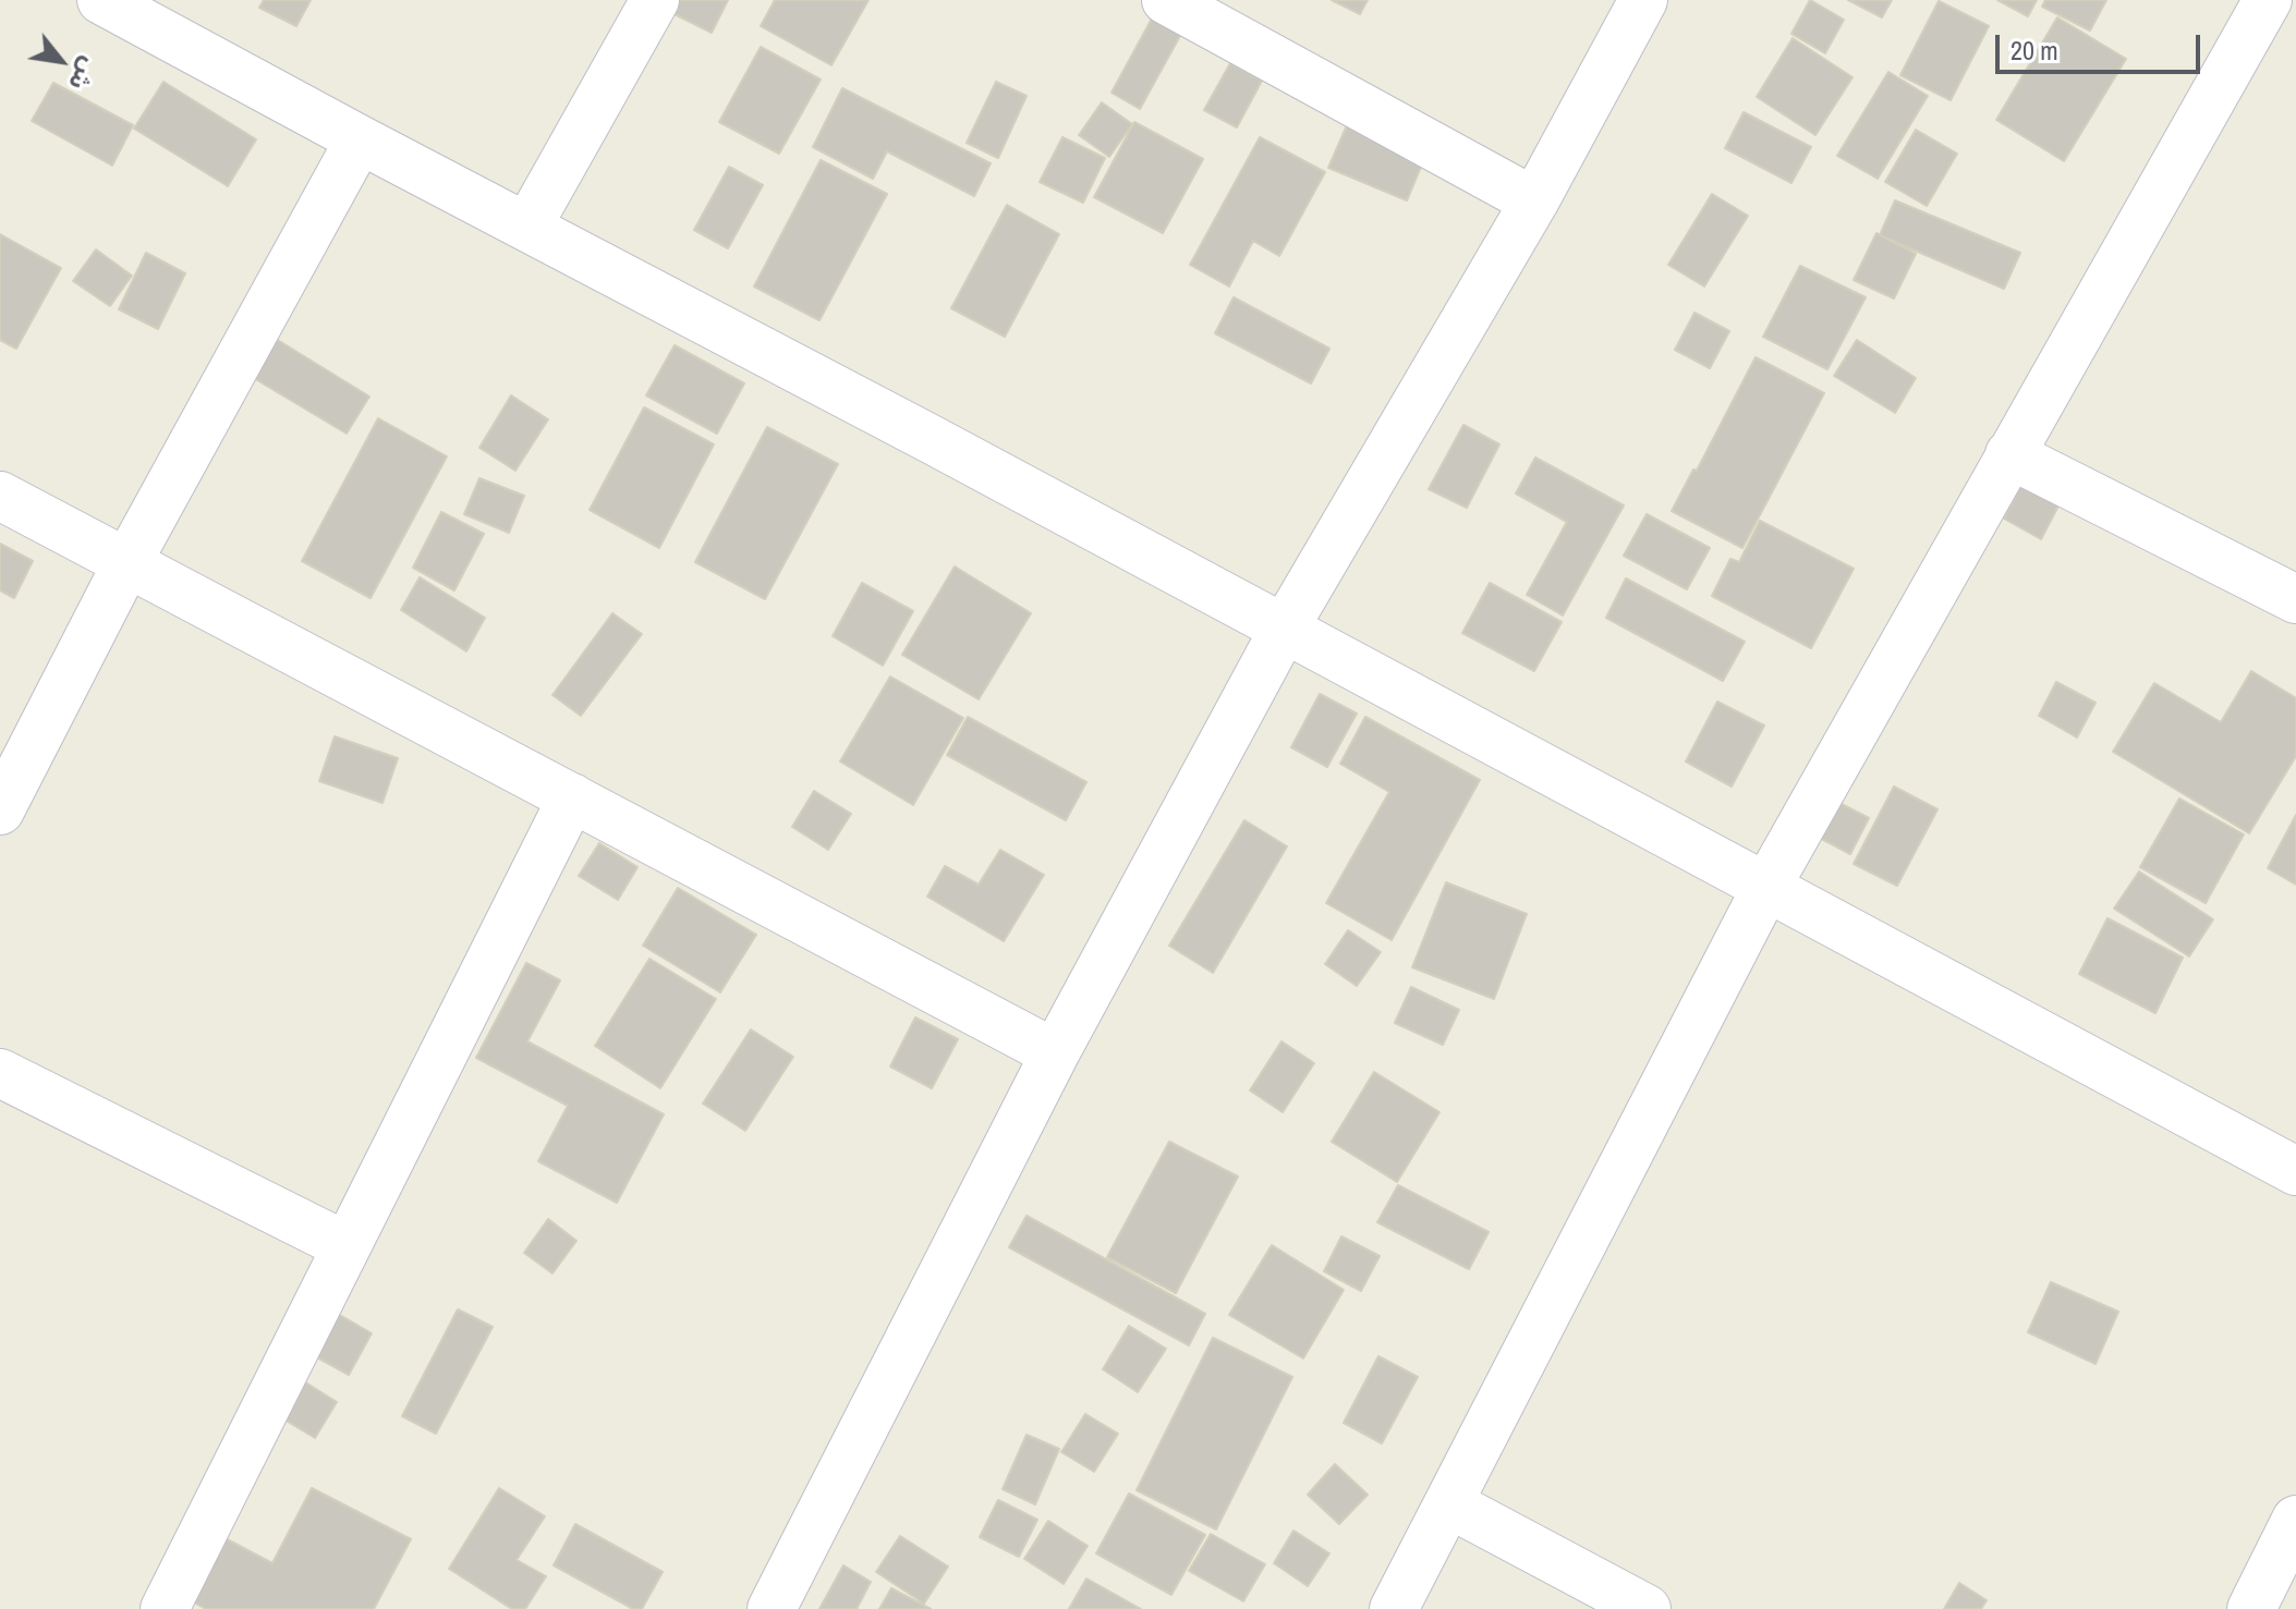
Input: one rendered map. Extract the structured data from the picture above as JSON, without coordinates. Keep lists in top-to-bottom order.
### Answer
{
  "scale_bar": "20 m",
  "north": "bottom right"
}
